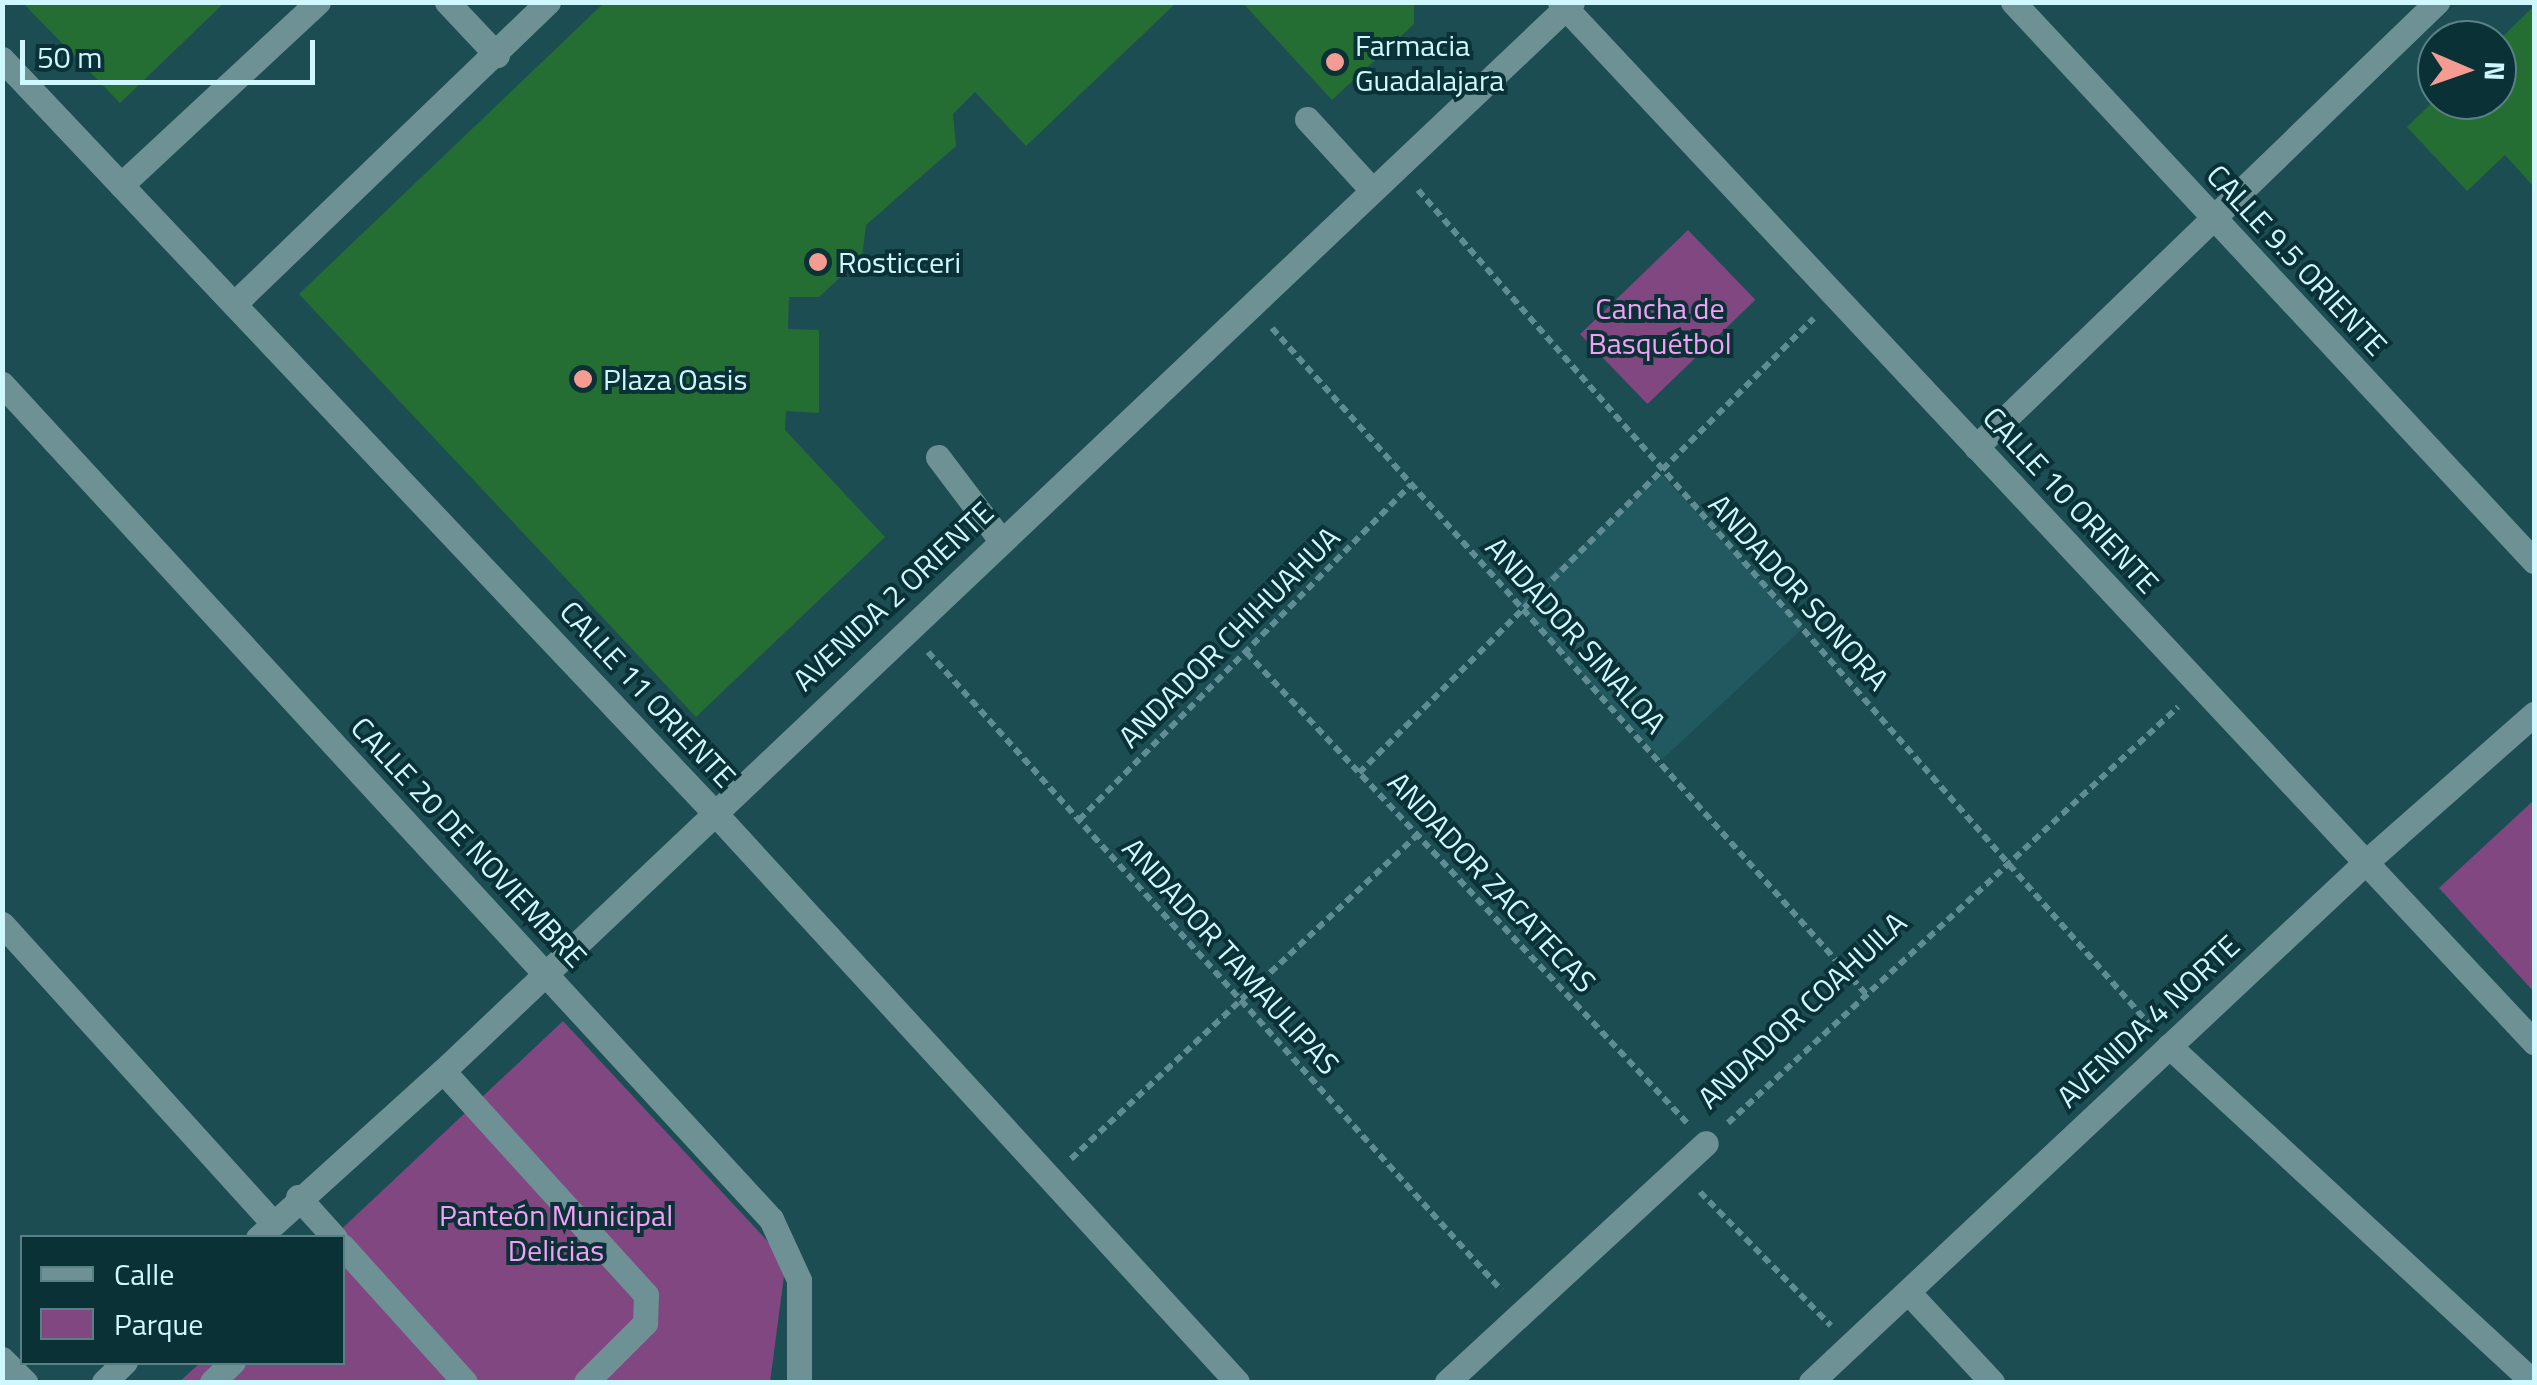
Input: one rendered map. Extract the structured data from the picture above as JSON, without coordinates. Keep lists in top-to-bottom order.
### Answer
{
  "streets": {
    "street": [
      "CALLE 9.5 ORIENTE",
      "CALLE 10 ORIENTE",
      "AVENIDA 2 ORIENTE",
      "CALLE 11 ORIENTE",
      "CALLE 20 DE NOVIEMBRE",
      "ANDADOR COAHUILA",
      "AVENIDA 4 NORTE"
    ],
    "path": [
      "ANDADOR SONORA",
      "ANDADOR SINALOA",
      "ANDADOR CHIHUAHUA",
      "ANDADOR ZACATECAS",
      "ANDADOR TAMAULIPAS"
    ]
  },
  "crossings": [
    ["CALLE 10 ORIENTE", "AVENIDA 2 ORIENTE"],
    ["CALLE 10 ORIENTE", "ANDADOR COAHUILA"],
    ["CALLE 10 ORIENTE", "AVENIDA 4 NORTE"],
    ["ANDADOR SONORA", "AVENIDA 2 ORIENTE"],
    ["ANDADOR SONORA", "ANDADOR COAHUILA"],
    ["ANDADOR SONORA", "AVENIDA 4 NORTE"],
    ["AVENIDA 2 ORIENTE", "ANDADOR SINALOA"],
    ["AVENIDA 2 ORIENTE", "CALLE 11 ORIENTE"],
    ["AVENIDA 2 ORIENTE", "CALLE 20 DE NOVIEMBRE"],
    ["AVENIDA 2 ORIENTE", "ANDADOR TAMAULIPAS"],
    ["ANDADOR SINALOA", "ANDADOR CHIHUAHUA"],
    ["ANDADOR SINALOA", "ANDADOR COAHUILA"],
    ["ANDADOR CHIHUAHUA", "ANDADOR ZACATECAS"],
    ["ANDADOR CHIHUAHUA", "ANDADOR TAMAULIPAS"],
    ["ANDADOR ZACATECAS", "ANDADOR COAHUILA"],
    ["ANDADOR TAMAULIPAS", "ANDADOR COAHUILA"]
  ],
  "parks": ["Cancha de Basquétbol", "Panteón Municipal Delicias"],
  "places": ["Farmacia Guadalajara", "Rosticceri", "Plaza Oasis"],
  "legend": ["Calle", "Parque"],
  "scale_bar": "50 m",
  "north": "right"
}
